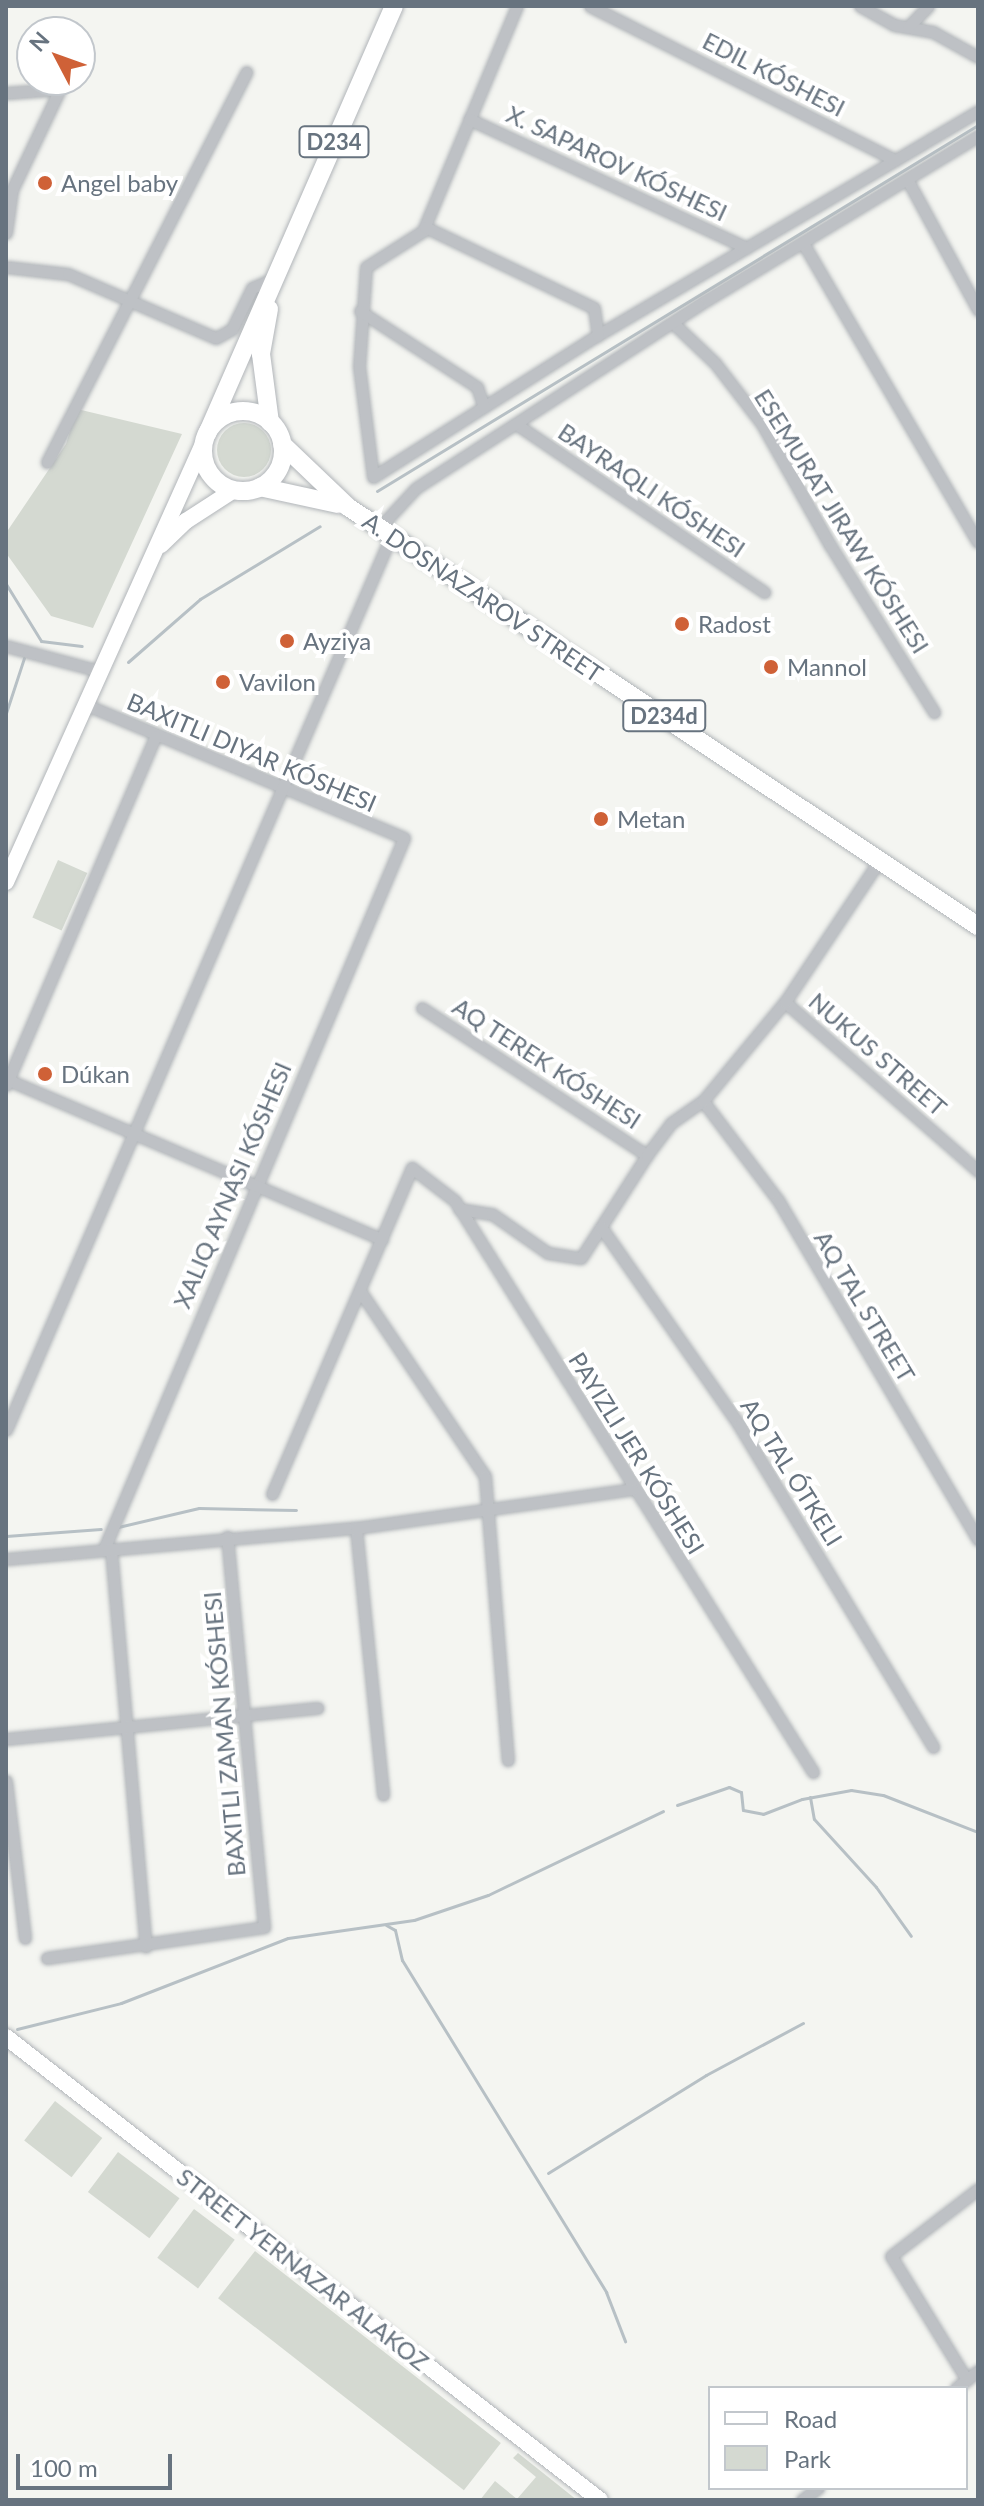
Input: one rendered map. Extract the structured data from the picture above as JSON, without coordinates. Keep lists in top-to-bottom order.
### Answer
{
  "streets": {
    "main road": [
      "D234",
      "A. DOSNAZAROV STREET",
      "D234d",
      "STREET YERNAZAR ALAKOZ"
    ],
    "street": [
      "EDIL KÓSHESI",
      "X. SAPAROV KÓSHESI",
      "NUKUS STREET",
      "AQ TEREK KÓSHESI",
      "AQ TAL STREET",
      "AQ TAL ÓTKELI"
    ]
  },
  "crossings": [
    ["D234", "D234d"],
    ["A. DOSNAZAROV STREET", "D234d"]
  ],
  "places": [
    "Angel baby",
    "Radost",
    "Ayziya",
    "Mannol",
    "Vavilon",
    "Metan",
    "Dúkan"
  ],
  "legend": ["Road", "Park"],
  "scale_bar": "100 m",
  "north": "top left"
}
